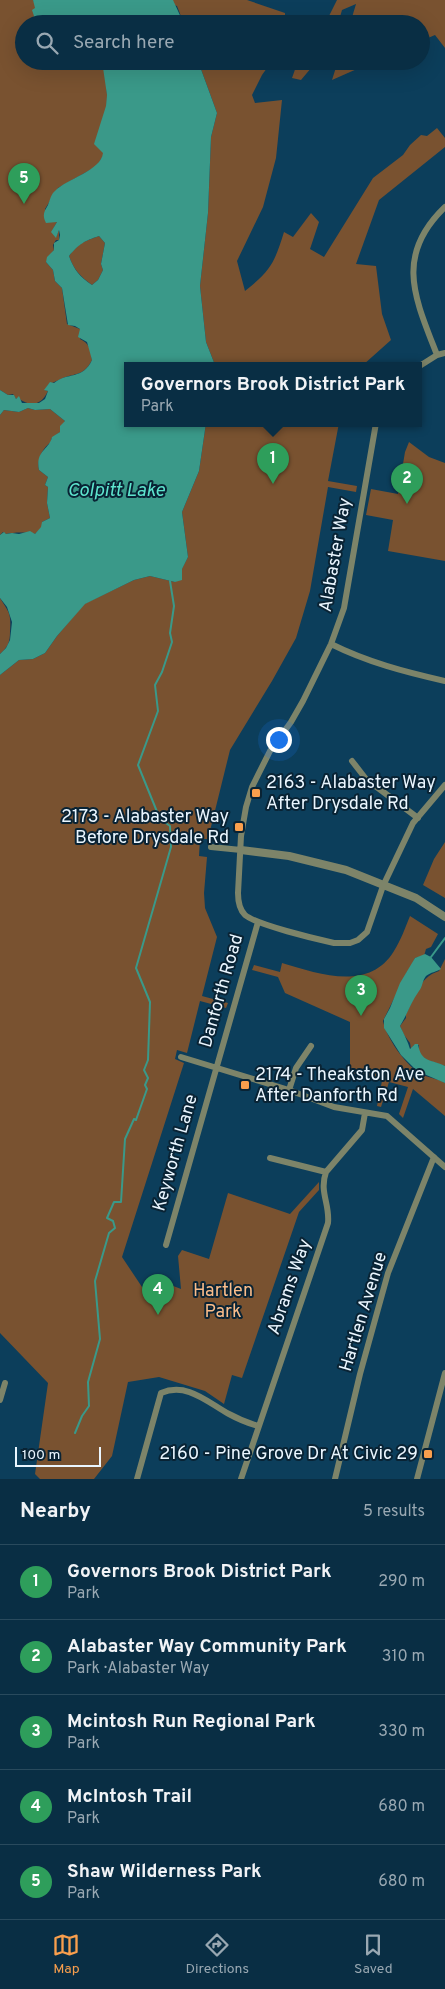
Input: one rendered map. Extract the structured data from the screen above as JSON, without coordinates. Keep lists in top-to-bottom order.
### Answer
{
  "streets": {
    "street": [
      "Alabaster Way",
      "Danforth Road",
      "Keyworth Lane",
      "Abrams Way",
      "Hartlen Avenue"
    ]
  },
  "crossings": [
    ["Alabaster Way", "Danforth Road"],
    ["Danforth Road", "Keyworth Lane"]
  ],
  "water": ["Colpitt Lake"],
  "parks": ["Hartlen Park"],
  "places": {
    "transit": [
      "2163 - Alabaster Way After Drysdale Rd",
      "2173 - Alabaster Way Before Drysdale Rd",
      "2174 - Theakston Ave After Danforth Rd",
      "2160 - Pine Grove Dr At Civic 29"
    ]
  },
  "scale_bar": "100 m",
  "page": {
    "search": "Search here",
    "pins": [
      "5",
      "1",
      "2",
      "3",
      "4"
    ],
    "popup": ["Governors Brook District Park", "Park"],
    "scale": "100 m",
    "heading": ["Nearby", "5 results"],
    "list": [
      {
        "mark": "1",
        "name": "Governors Brook District Park",
        "note": "Park",
        "value": "290 m"
      },
      {
        "mark": "2",
        "name": "Alabaster Way Community Park",
        "note": "Park · Alabaster Way",
        "value": "310 m"
      },
      {
        "mark": "3",
        "name": "Mcintosh Run Regional Park",
        "note": "Park",
        "value": "330 m"
      },
      {
        "mark": "4",
        "name": "McIntosh Trail",
        "note": "Park",
        "value": "680 m"
      },
      {
        "mark": "5",
        "name": "Shaw Wilderness Park",
        "note": "Park",
        "value": "680 m"
      }
    ],
    "nav": ["Map", "Directions", "Saved"]
  }
}
